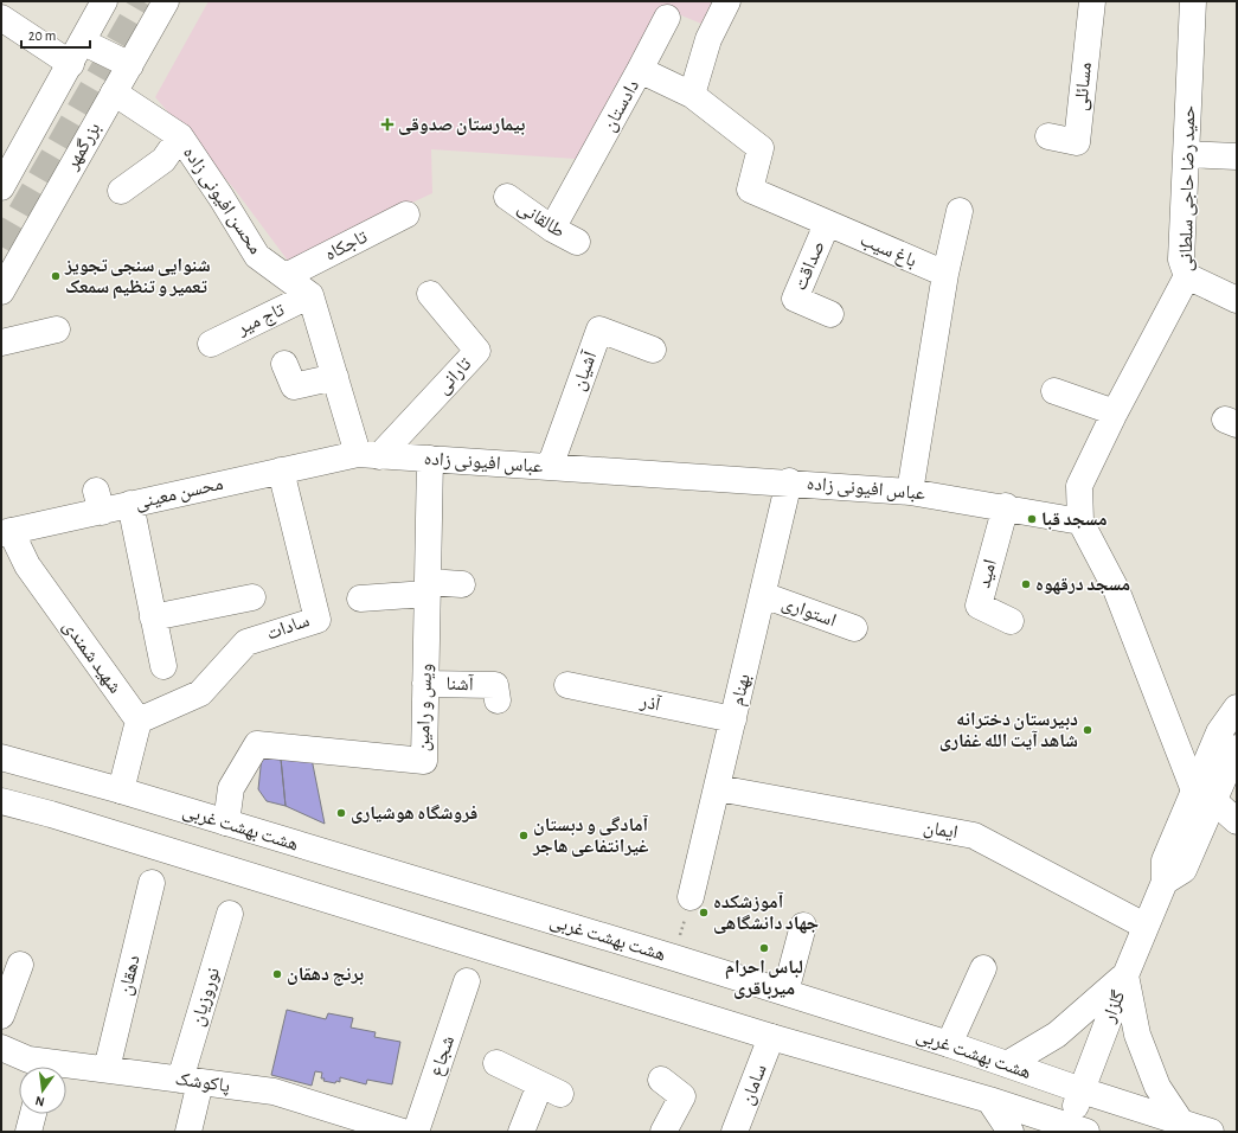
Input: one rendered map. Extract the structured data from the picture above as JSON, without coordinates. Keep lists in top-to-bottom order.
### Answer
{
  "streets": {
    "street": [
      "مسائلی",
      "دادستان",
      "بزرگمهر",
      "حمید رضا حاجی سلطانی",
      "محسن افیونی زاده",
      "طالقانی",
      "تاجکاه",
      "باغ سیب",
      "صداقت",
      "تاج میر",
      "آشیان",
      "تارانی",
      "عباس افیونی زاده",
      "محسن معینی",
      "امید",
      "استواری",
      "سادات",
      "شهید شمندی",
      "آشنا",
      "بهنام",
      "آذر",
      "ویس و رامین",
      "هشت بهشت غربی",
      "ایمان",
      "دهقان",
      "نوروزیان",
      "گلزار",
      "شجاع",
      "پاکوشک",
      "سامان"
    ]
  },
  "crossings": [
    ["دادستان", "طالقانی"],
    ["دادستان", "باغ سیب"],
    ["بزرگمهر", "محسن افیونی زاده"],
    ["حمید رضا حاجی سلطانی", "عباس افیونی زاده"],
    ["محسن افیونی زاده", "تاجکاه"],
    ["محسن افیونی زاده", "تاج میر"],
    ["باغ سیب", "صداقت"],
    ["آشیان", "عباس افیونی زاده"],
    ["تارانی", "عباس افیونی زاده"],
    ["تارانی", "محسن معینی"],
    ["عباس افیونی زاده", "محسن معینی"],
    ["عباس افیونی زاده", "امید"],
    ["عباس افیونی زاده", "بهنام"],
    ["عباس افیونی زاده", "ویس و رامین"],
    ["محسن معینی", "سادات"],
    ["محسن معینی", "شهید شمندی"],
    ["استواری", "بهنام"],
    ["سادات", "شهید شمندی"],
    ["آشنا", "ویس و رامین"],
    ["بهنام", "آذر"],
    ["بهنام", "ایمان"],
    ["ویس و رامین", "هشت بهشت غربی"],
    ["هشت بهشت غربی", "گلزار"],
    ["هشت بهشت غربی", "سامان"],
    ["ایمان", "گلزار"],
    ["دهقان", "پاکوشک"],
    ["نوروزیان", "پاکوشک"]
  ],
  "places": {
    "health": ["بیمارستان صدوقی"],
    "other": [
      "شنوایی سنجی تجویز تعمیر و تنظیم سمعک",
      "مسجد قبا",
      "مسجد درقهوه",
      "دبیرستان دخترانه شاهد آیت الله غفاری",
      "فروشگاه هوشیاری",
      "آمادگی و دبستان غیرانتفاعی هاجر",
      "آموزشکده جهاد دانشگاهی",
      "لباس احرام میرباقری",
      "برنج دهقان"
    ]
  },
  "scale_bar": "20 m",
  "north": "bottom"
}
